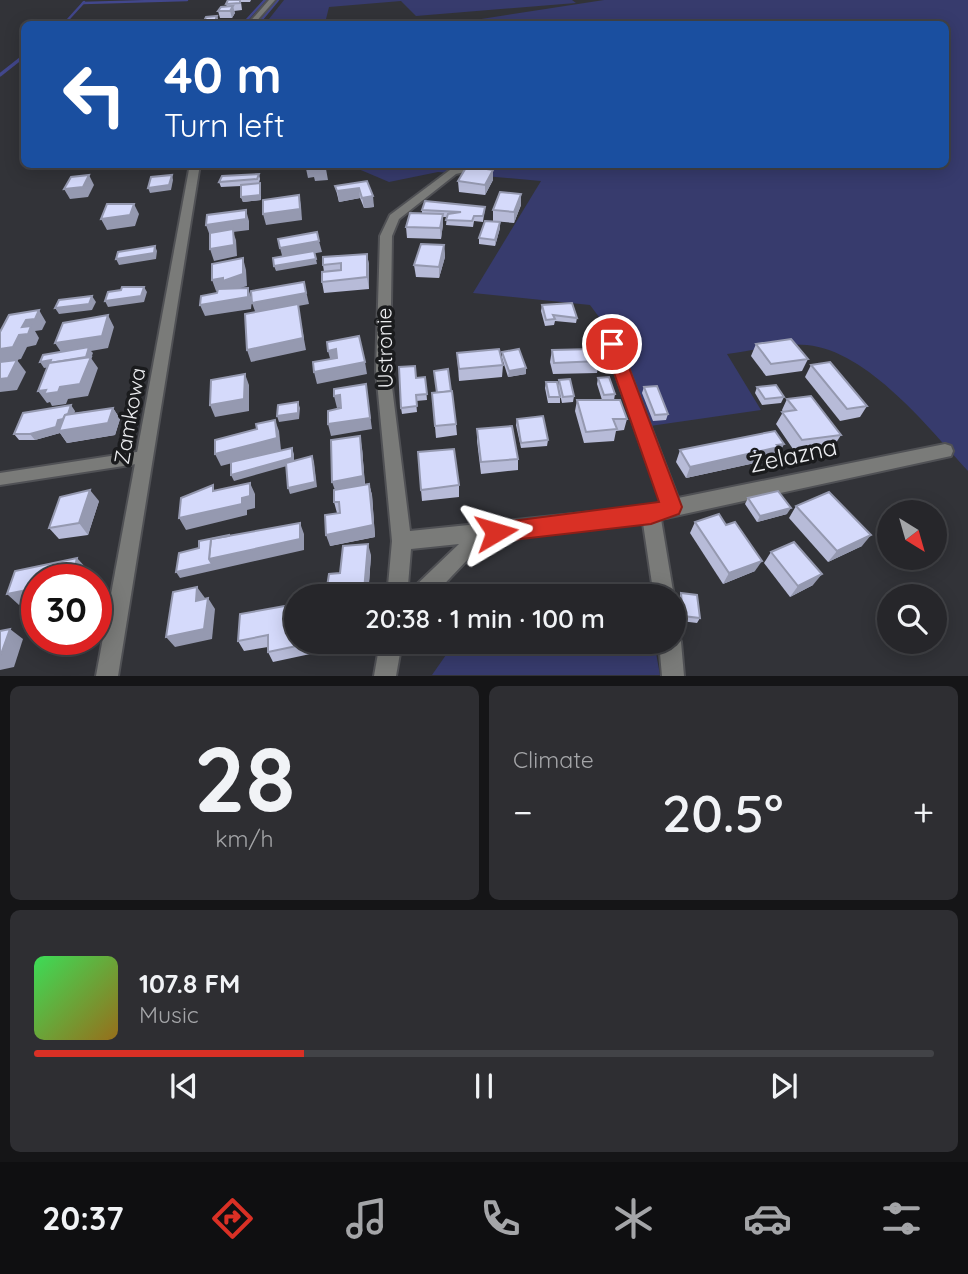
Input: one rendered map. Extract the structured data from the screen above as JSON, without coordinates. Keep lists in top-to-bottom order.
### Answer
{
  "streets": {
    "street": ["Ustronie", "Zamkowa", "Żelazna"]
  },
  "crossings": [
    ["Ustronie", "Żelazna"]
  ],
  "north": "bottom right",
  "page": {
    "turn": ["40 m", "Turn left"],
    "limit": "30",
    "trip": "20:38 · 1 min · 100 m",
    "tile": [
      ["28", "km/h"],
      "Climate"
    ],
    "heat": ["−", "20.5°", "+"],
    "song": ["107.8 FM", "Music"],
    "tabs": "20:37"
  }
}
